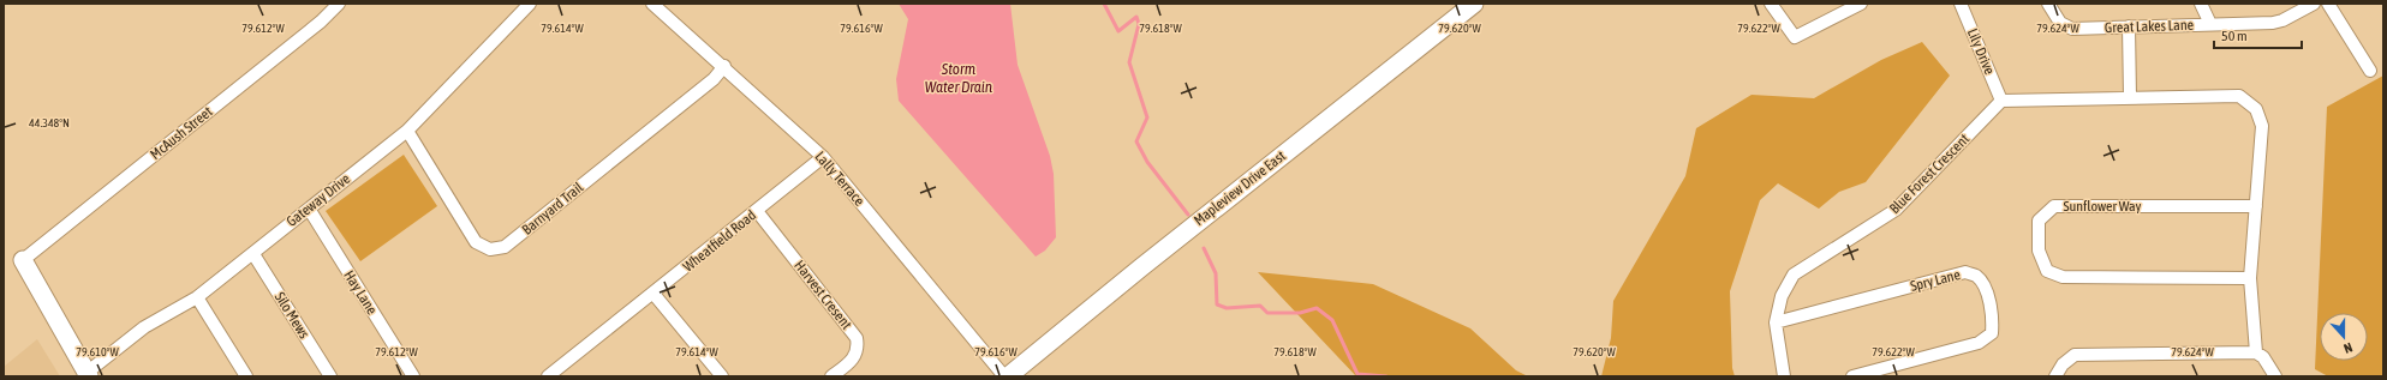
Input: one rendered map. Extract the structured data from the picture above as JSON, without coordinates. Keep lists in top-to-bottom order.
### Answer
{
  "streets": {
    "main road": ["Mapleview Drive East"],
    "street": [
      "Great Lakes Lane",
      "Lily Drive",
      "McAush Street",
      "Blue Forest Crescent",
      "Lally Terrace",
      "Gateway Drive",
      "Sunflower Way",
      "Barnyard Trail",
      "Wheatfield Road",
      "Spry Lane",
      "Hay Lane",
      "Harvest Cresent",
      "Silo Mews"
    ]
  },
  "crossings": [
    ["Lily Drive", "Blue Forest Crescent"],
    ["Blue Forest Crescent", "Spry Lane"],
    ["Lally Terrace", "Mapleview Drive East"],
    ["Lally Terrace", "Barnyard Trail"],
    ["Lally Terrace", "Wheatfield Road"],
    ["Gateway Drive", "Barnyard Trail"],
    ["Gateway Drive", "Hay Lane"],
    ["Gateway Drive", "Silo Mews"],
    ["Wheatfield Road", "Harvest Cresent"]
  ],
  "water": ["Storm Water Drain"],
  "scale_bar": "50 m",
  "north": "bottom",
  "coordinates": [
    "79.612°W",
    "79.614°W",
    "79.616°W",
    "79.618°W",
    "79.620°W",
    "79.622°W",
    "79.624°W",
    "44.348°N",
    "79.610°W"
  ]
}
